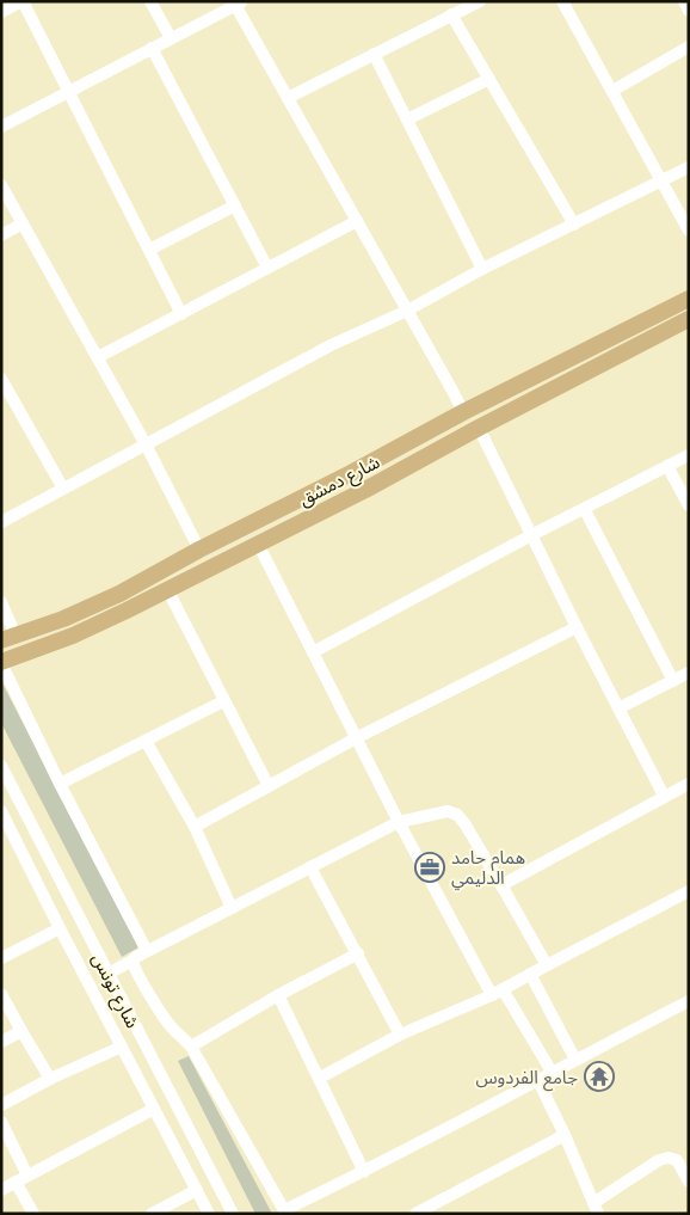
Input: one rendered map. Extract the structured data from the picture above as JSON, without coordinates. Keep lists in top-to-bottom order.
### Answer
{
  "streets": {
    "main road": ["شارع دمشق"],
    "street": ["شارع تونس"]
  },
  "places": {
    "office": ["همام حامد الدليمي"],
    "temple": ["جامع الفردوس"]
  }
}
